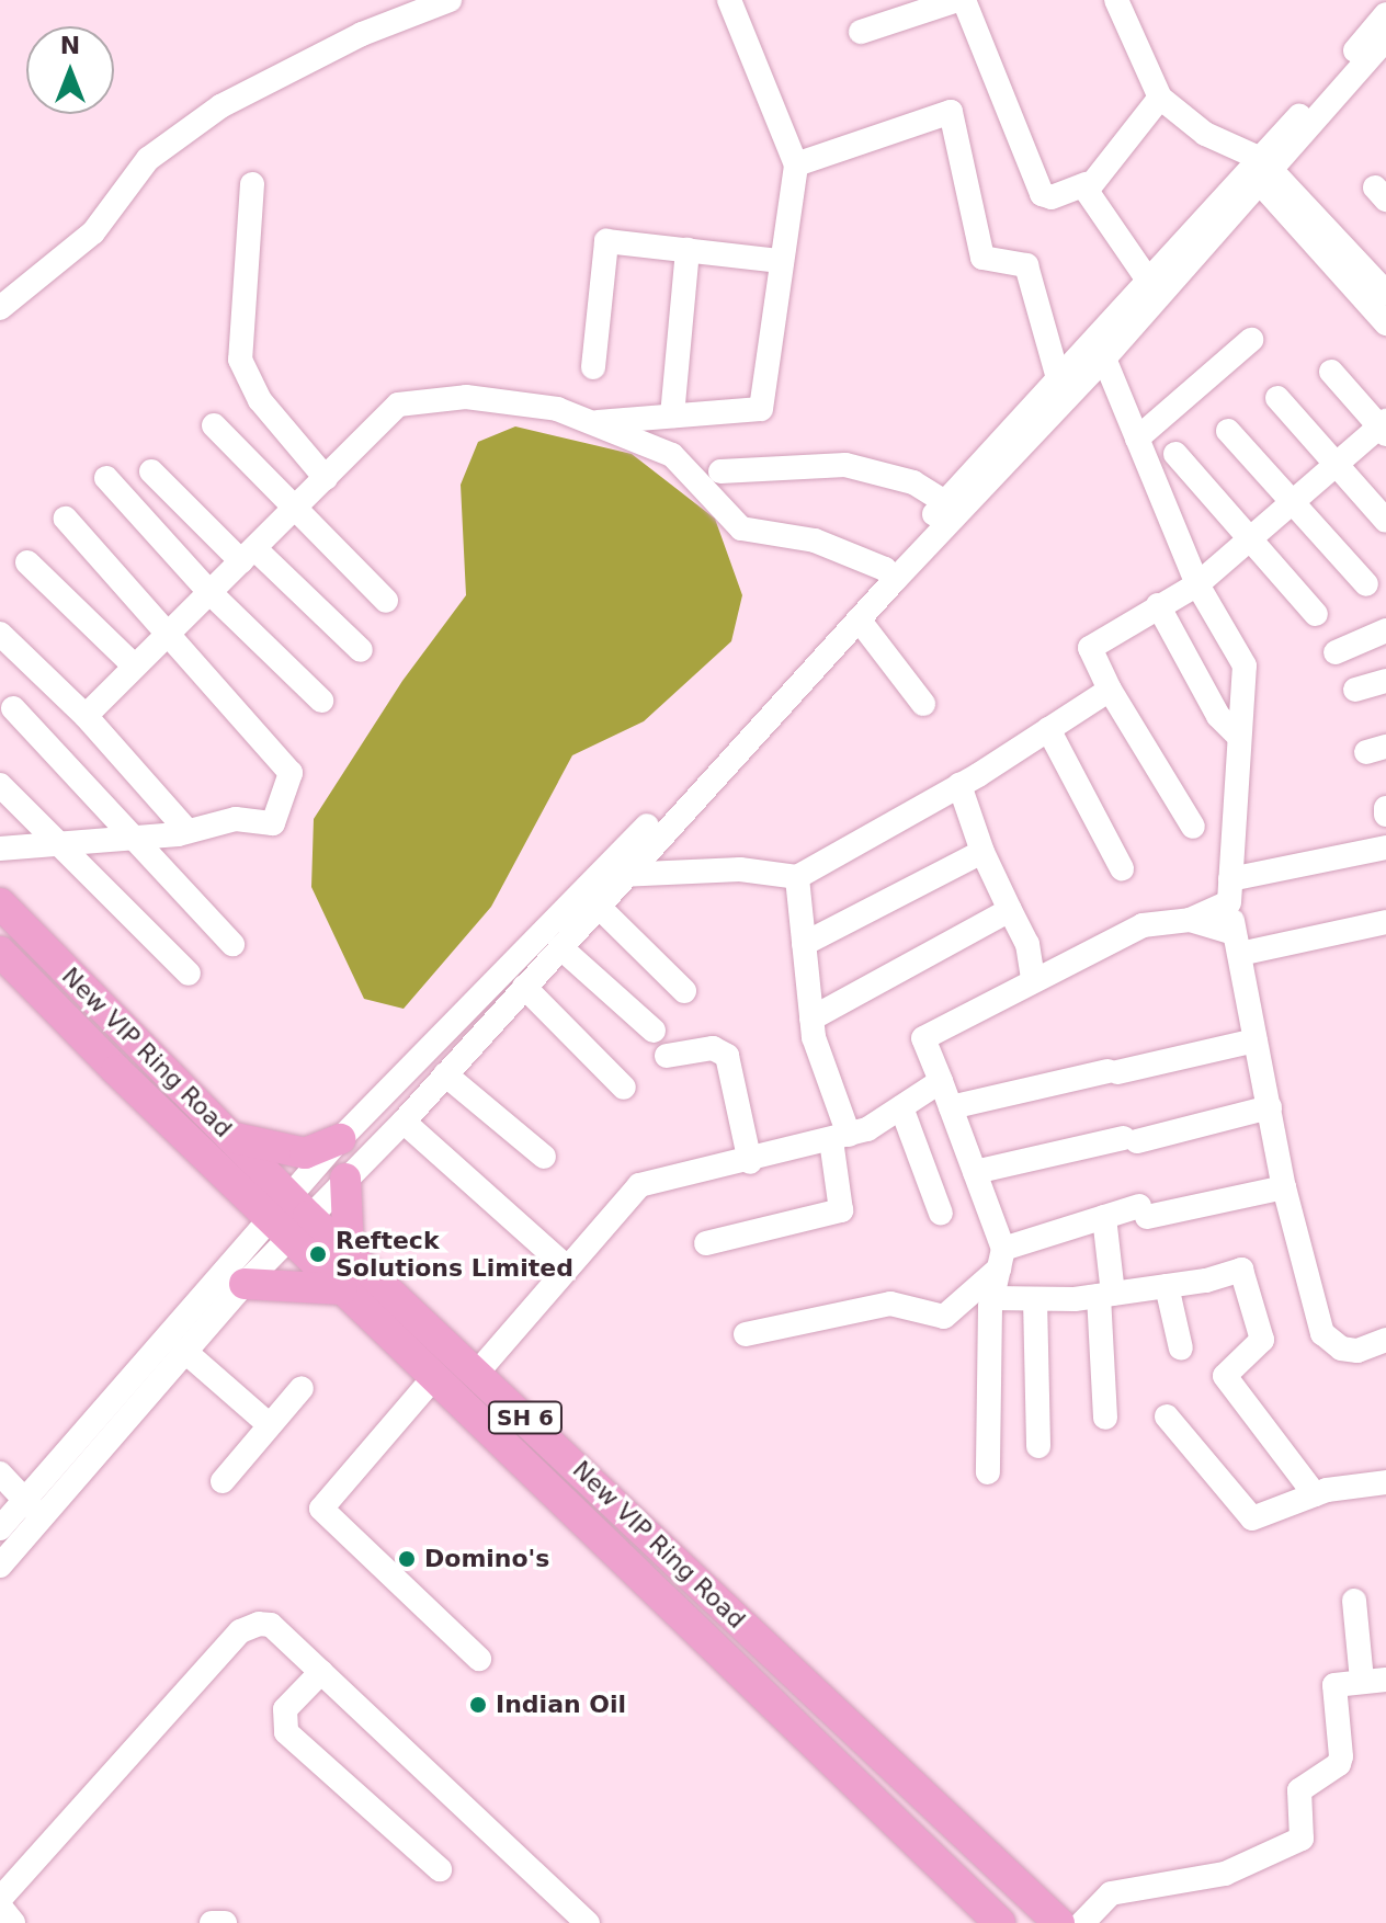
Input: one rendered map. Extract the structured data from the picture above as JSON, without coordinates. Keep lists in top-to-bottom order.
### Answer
{
  "streets": {
    "main road": ["New VIP Ring Road", "SH 6"]
  },
  "places": ["Refteck Solutions Limited", "Domino's", "Indian Oil"],
  "north": "top"
}
